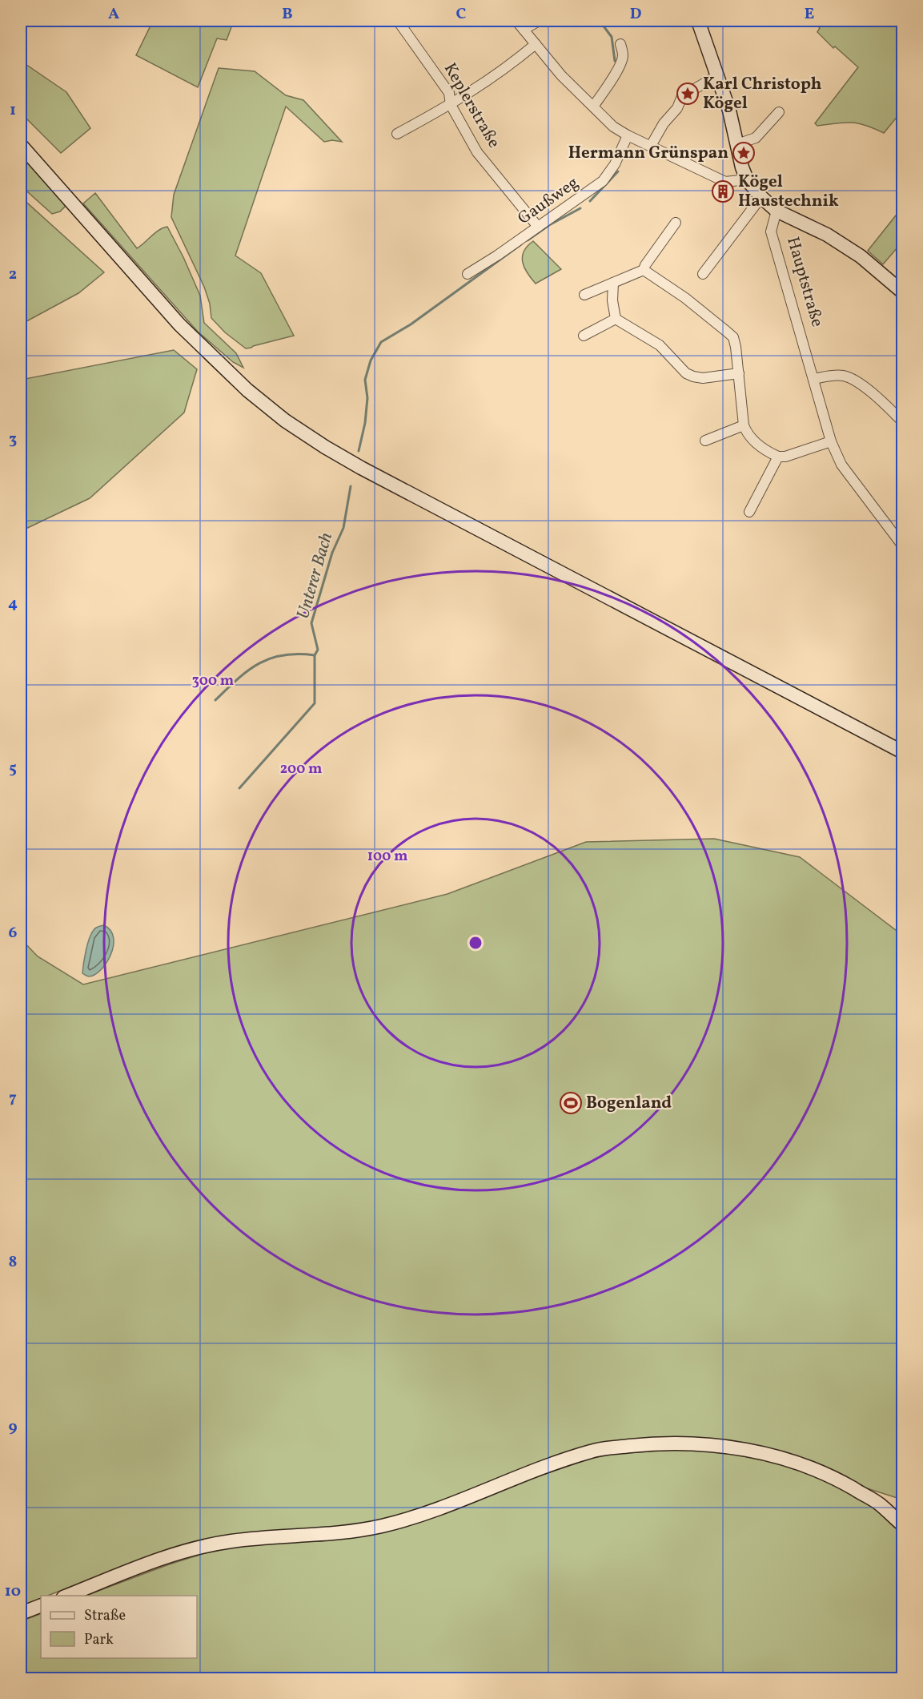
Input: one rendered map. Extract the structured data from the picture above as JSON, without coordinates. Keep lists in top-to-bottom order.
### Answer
{
  "streets": {
    "street": ["Keplerstraße", "Gaußweg", "Hauptstraße"]
  },
  "crossings": [
    ["Keplerstraße", "Gaußweg"]
  ],
  "water": ["Unterer Bach"],
  "places": {
    "place": ["Karl Christoph Kögel", "Hermann Grünspan"],
    "building": ["Kögel Haustechnik"],
    "sports": ["Bogenland"]
  },
  "legend": ["Straße", "Park"],
  "grid": {
    "columns": [
      "A",
      "B",
      "C",
      "D",
      "E"
    ],
    "rows": [
      "1",
      "2",
      "3",
      "4",
      "5",
      "6",
      "7",
      "8",
      "9",
      "10"
    ]
  },
  "rings": ["300 m", "200 m", "100 m"]
}
